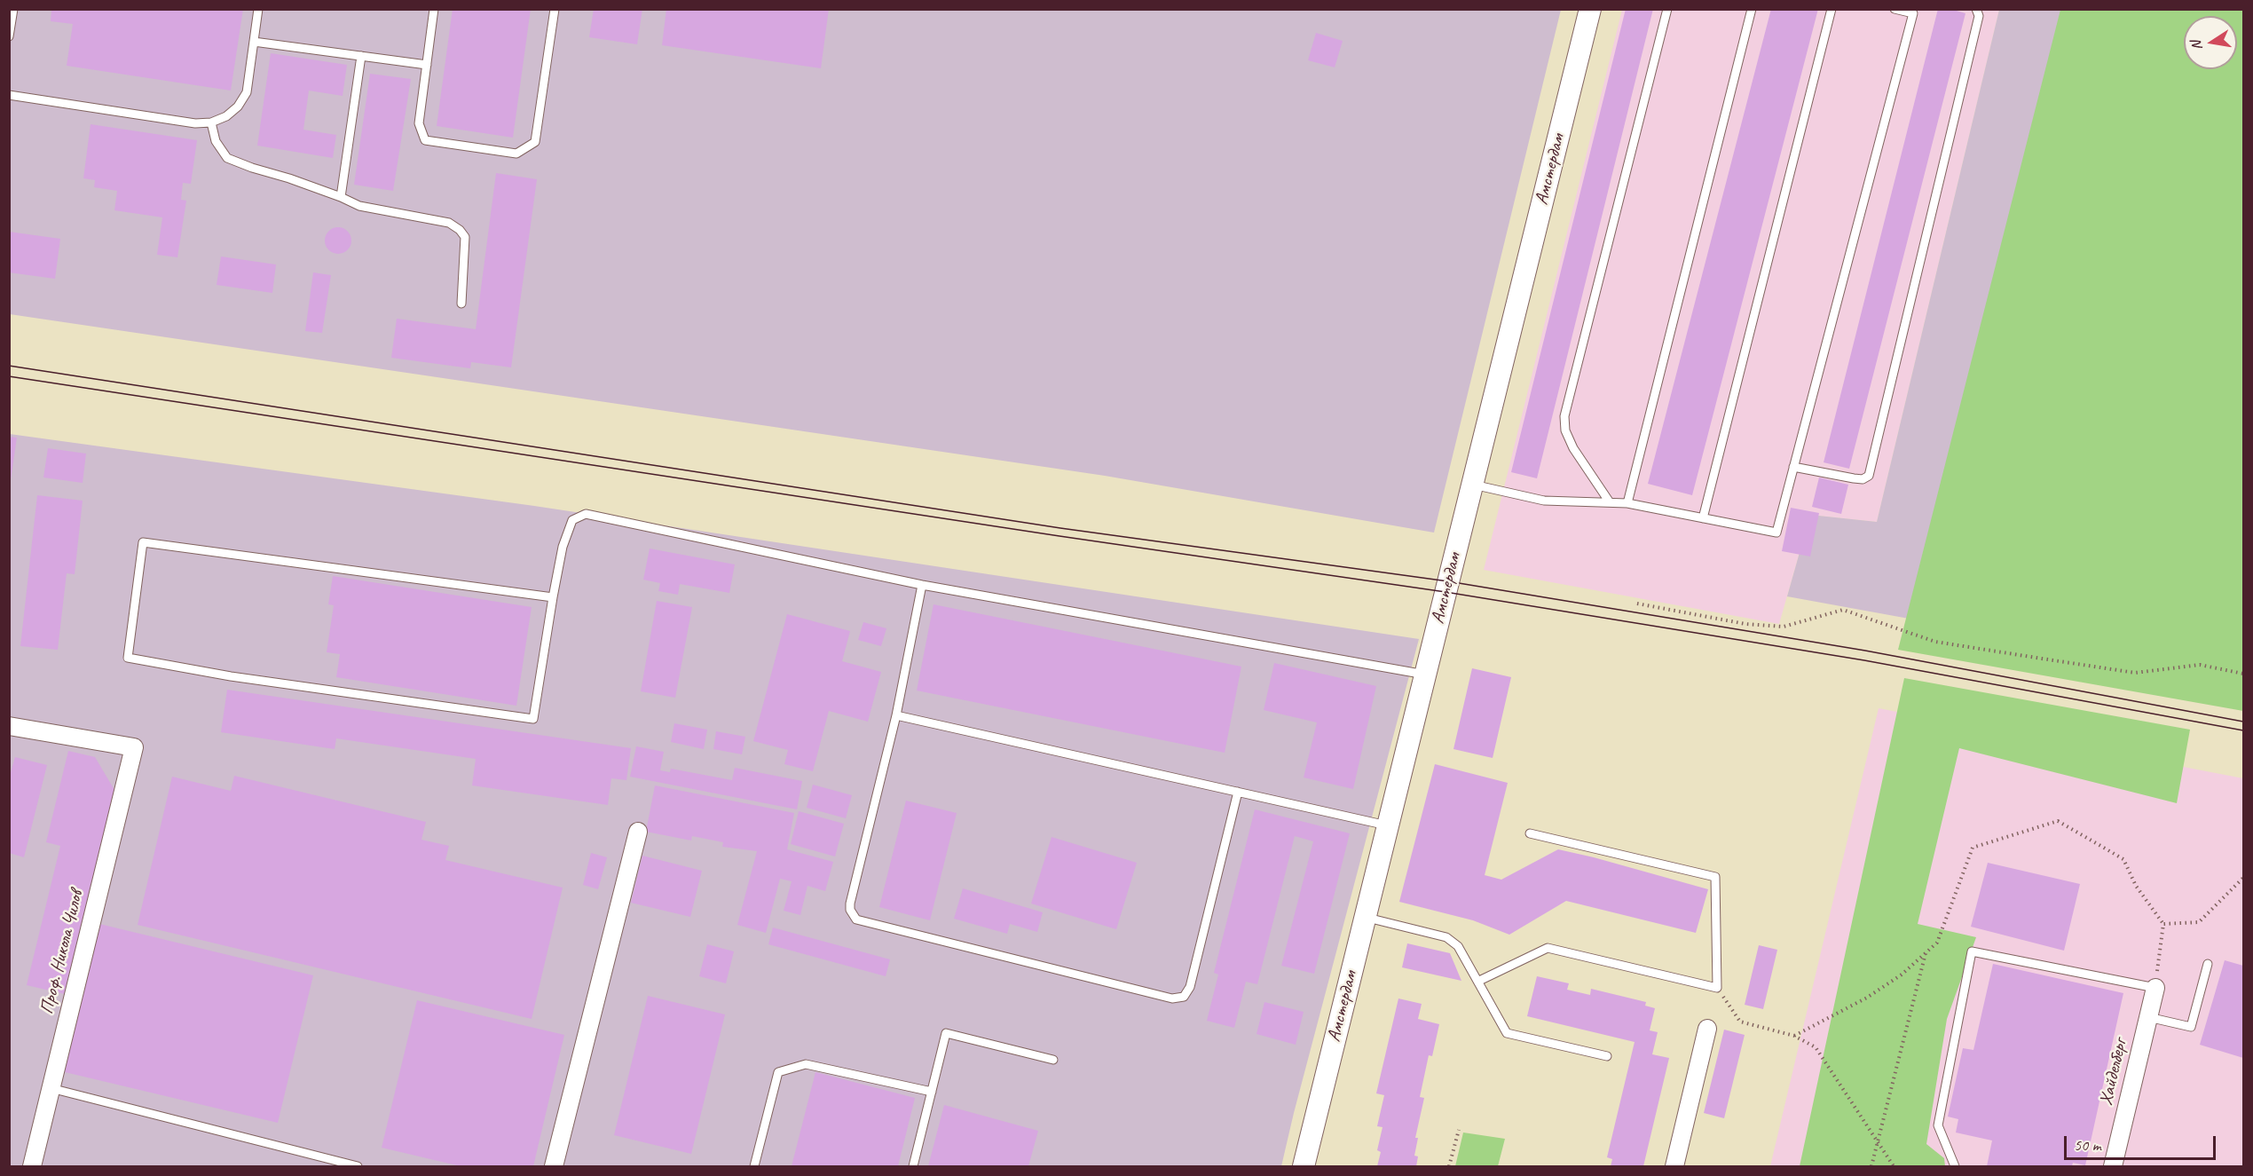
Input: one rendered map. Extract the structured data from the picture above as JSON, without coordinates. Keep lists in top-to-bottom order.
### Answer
{
  "streets": {
    "street": ["Амстердам", "Проф. Никола Чилов", "Хайделберг"]
  },
  "scale_bar": "50 m",
  "north": "left"
}
